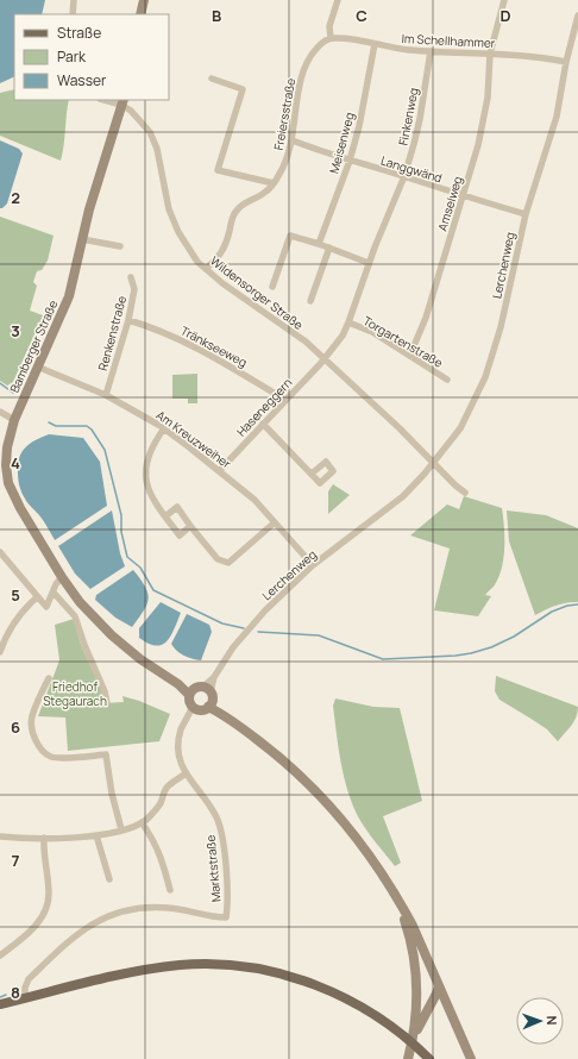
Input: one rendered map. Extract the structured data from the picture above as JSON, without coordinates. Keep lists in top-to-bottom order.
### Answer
{
  "streets": {
    "main road": ["Bamberger Straße"],
    "street": [
      "Im Schellhammer",
      "Freiersstraße",
      "Finkenweg",
      "Meisenweg",
      "Langgwänd",
      "Amselweg",
      "Lerchenweg",
      "Wildensorger Straße",
      "Renkenstraße",
      "Torgartenstraße",
      "Tränkseeweg",
      "Haseneggern",
      "Am Kreuzweiher",
      "Marktstraße"
    ]
  },
  "crossings": [
    ["Im Schellhammer", "Freiersstraße"],
    ["Im Schellhammer", "Finkenweg"],
    ["Im Schellhammer", "Meisenweg"],
    ["Im Schellhammer", "Amselweg"],
    ["Im Schellhammer", "Lerchenweg"],
    ["Freiersstraße", "Langgwänd"],
    ["Freiersstraße", "Wildensorger Straße"],
    ["Finkenweg", "Langgwänd"],
    ["Finkenweg", "Torgartenstraße"],
    ["Finkenweg", "Haseneggern"],
    ["Meisenweg", "Langgwänd"],
    ["Langgwänd", "Amselweg"],
    ["Langgwänd", "Lerchenweg"],
    ["Amselweg", "Torgartenstraße"],
    ["Lerchenweg", "Wildensorger Straße"],
    ["Lerchenweg", "Am Kreuzweiher"],
    ["Wildensorger Straße", "Bamberger Straße"],
    ["Wildensorger Straße", "Haseneggern"],
    ["Renkenstraße", "Tränkseeweg"],
    ["Renkenstraße", "Am Kreuzweiher"],
    ["Torgartenstraße", "Haseneggern"],
    ["Bamberger Straße", "Am Kreuzweiher"],
    ["Tränkseeweg", "Haseneggern"],
    ["Haseneggern", "Am Kreuzweiher"]
  ],
  "parks": ["Friedhof Stegaurach"],
  "legend": ["Straße", "Park", "Wasser"],
  "north": "right",
  "grid": {
    "columns": ["B", "C", "D"],
    "rows": [
      "2",
      "3",
      "4",
      "5",
      "6",
      "7",
      "8"
    ]
  }
}
